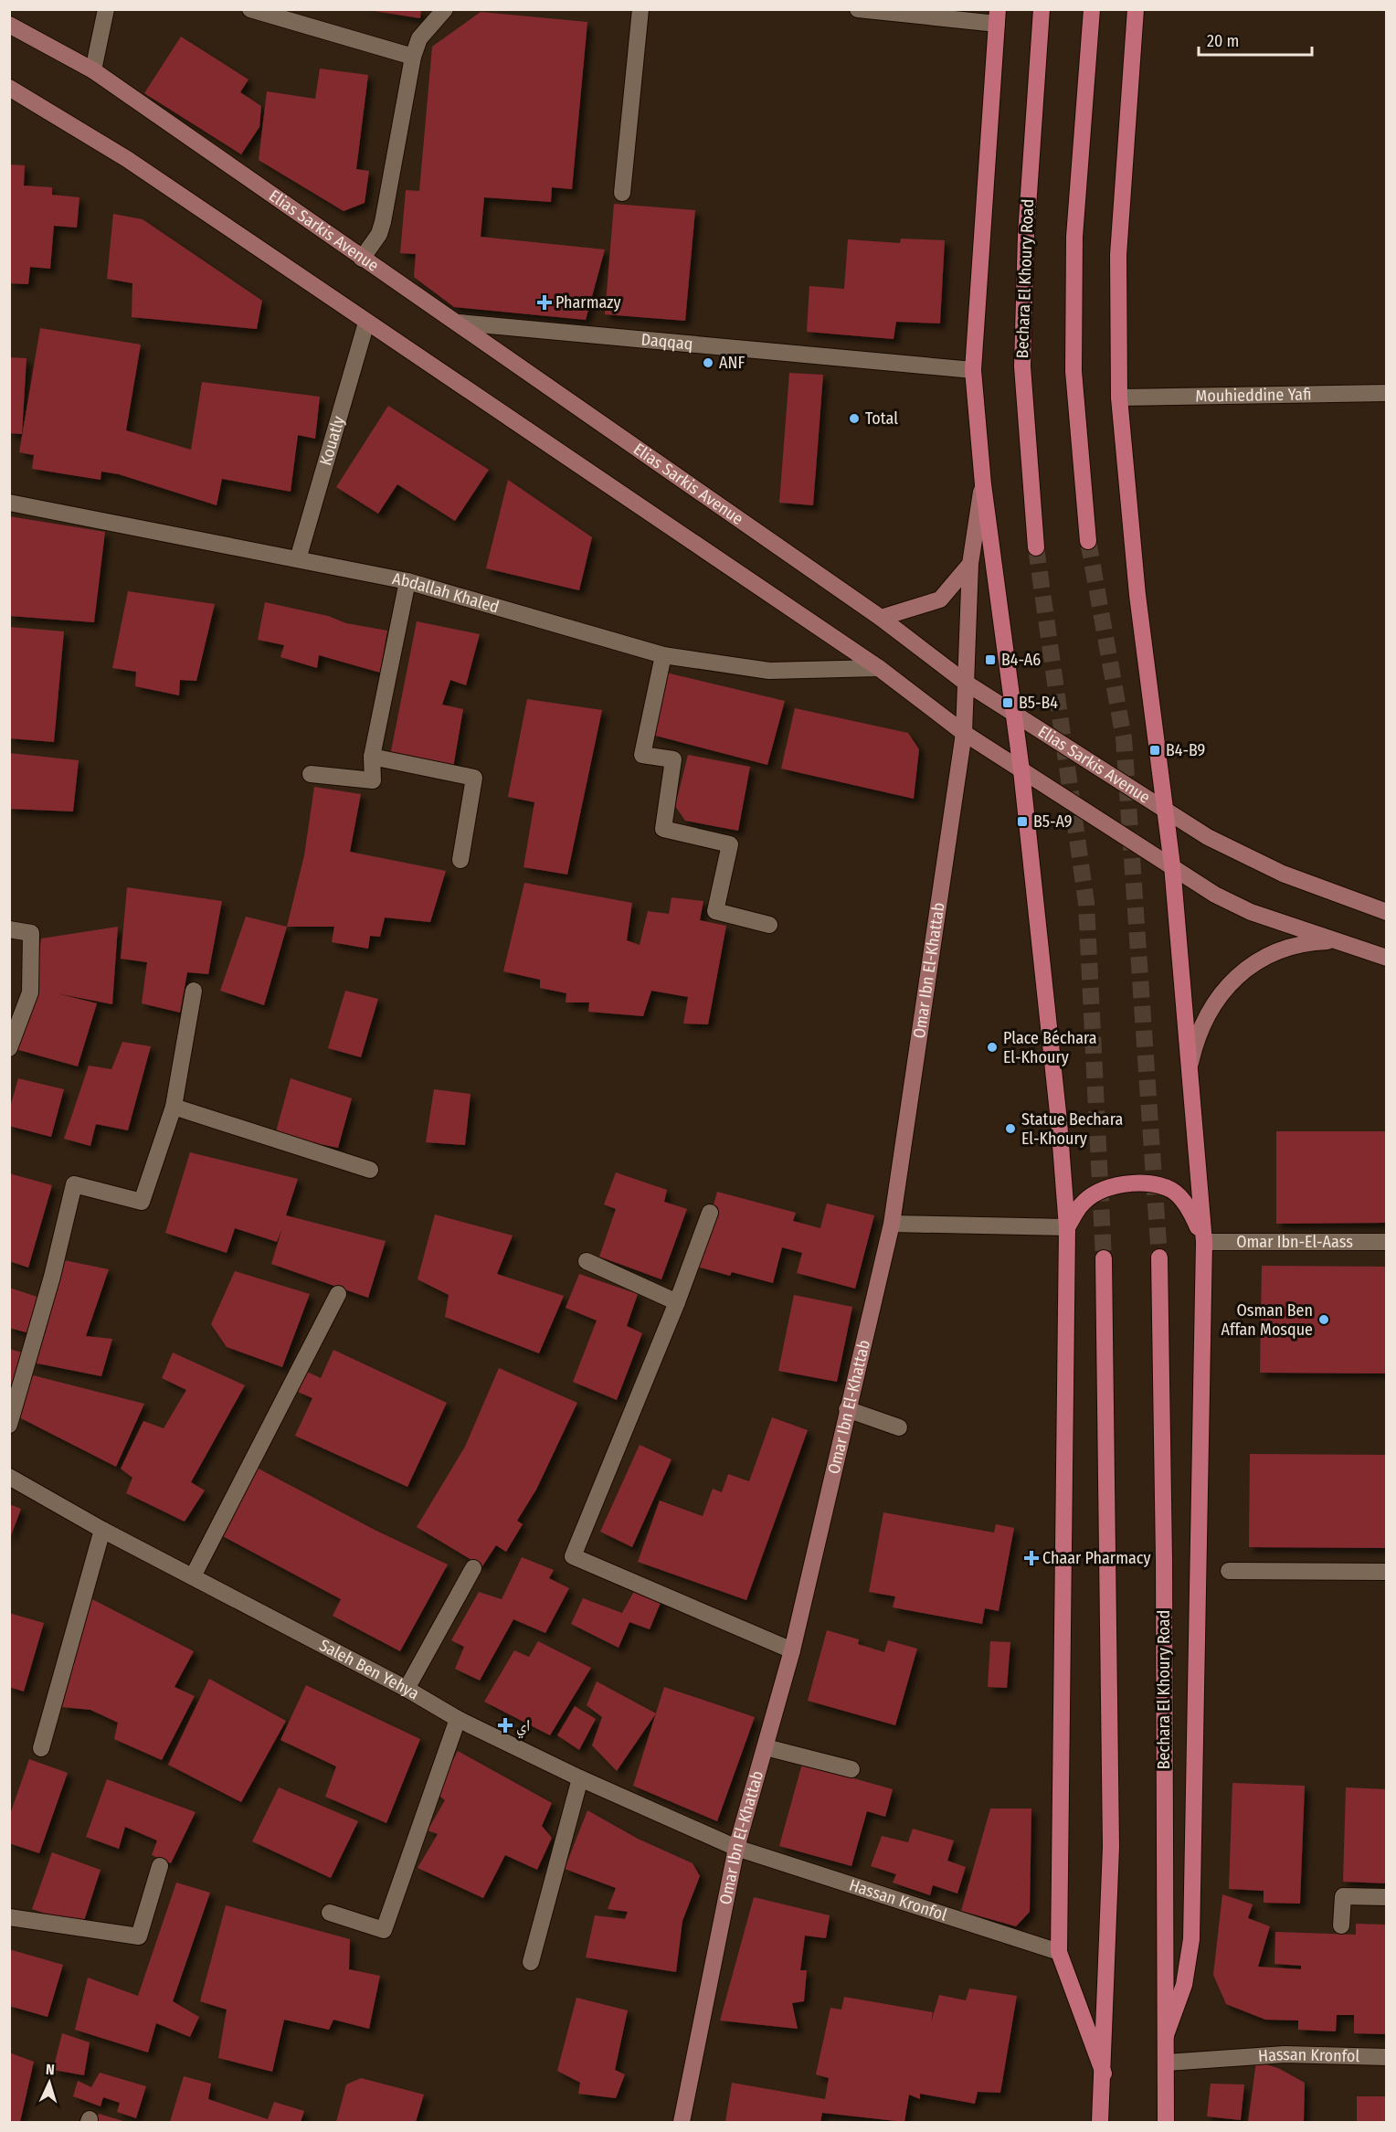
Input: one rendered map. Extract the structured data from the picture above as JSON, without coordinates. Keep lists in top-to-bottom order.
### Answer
{
  "streets": {
    "main road": ["Elias Sarkis Avenue", "Bechara El Khoury Road", "Omar Ibn El-Khattab"],
    "street": [
      "Daqqaq",
      "Mouhieddine Yafi",
      "Kouatly",
      "Abdallah Khaled",
      "Omar Ibn-El-Aass",
      "Saleh Ben Yehya",
      "Hassan Kronfol"
    ]
  },
  "crossings": [
    ["Elias Sarkis Avenue", "Daqqaq"],
    ["Elias Sarkis Avenue", "Omar Ibn El-Khattab"],
    ["Bechara El Khoury Road", "Hassan Kronfol"],
    ["Kouatly", "Abdallah Khaled"],
    ["Omar Ibn El-Khattab", "Saleh Ben Yehya"],
    ["Omar Ibn El-Khattab", "Hassan Kronfol"],
    ["Saleh Ben Yehya", "Hassan Kronfol"]
  ],
  "places": {
    "health": ["Pharmazy", "Chaar Pharmacy", "اي"],
    "other": [
      "ANF",
      "Total",
      "Place Béchara El-Khoury",
      "Statue Bechara El-Khoury",
      "Osman Ben Affan Mosque"
    ],
    "transit": [
      "B4-A6",
      "B5-B4",
      "B4-B9",
      "B5-A9"
    ]
  },
  "scale_bar": "20 m",
  "north": "top"
}
